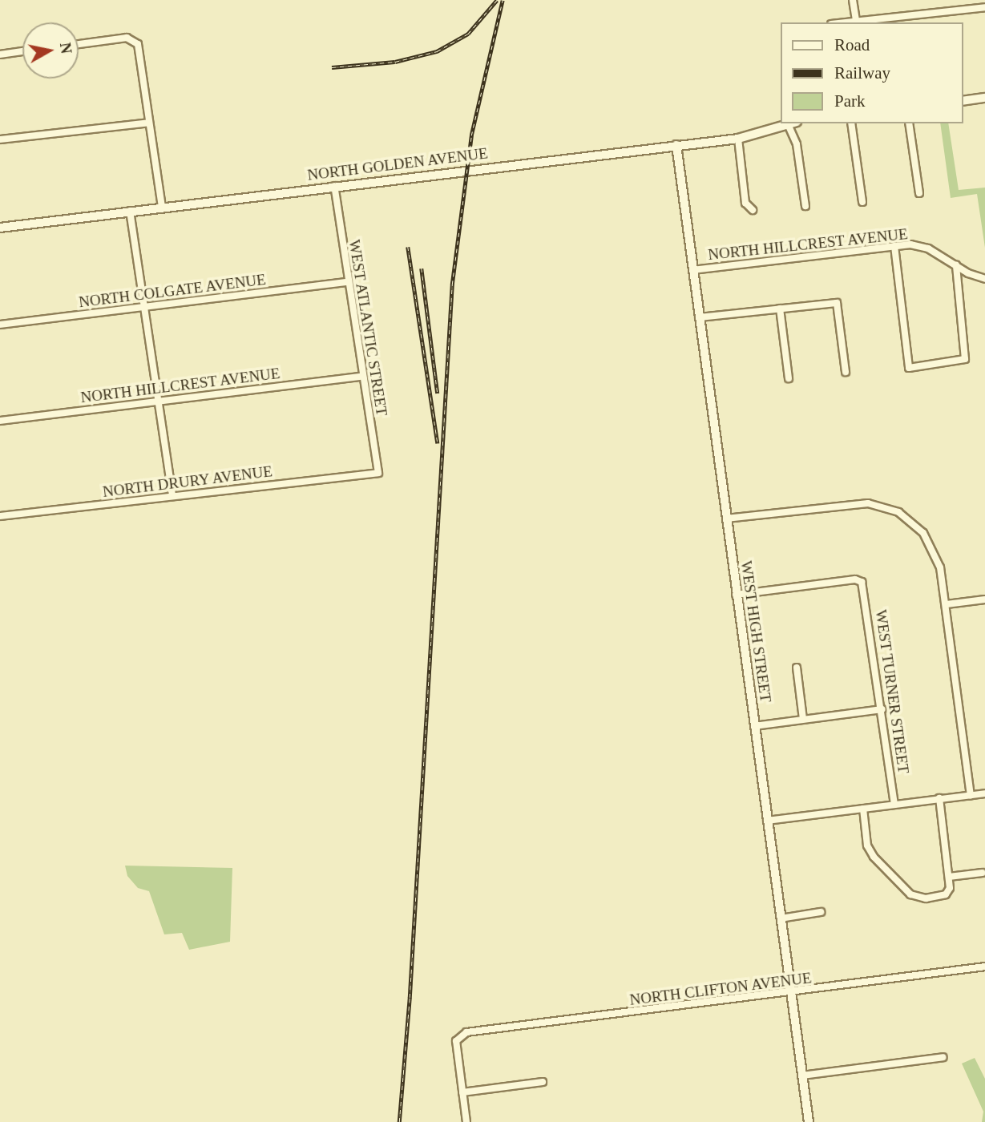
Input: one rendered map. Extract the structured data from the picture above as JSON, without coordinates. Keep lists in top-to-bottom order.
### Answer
{
  "streets": {
    "street": [
      "NORTH GOLDEN AVENUE",
      "NORTH HILLCREST AVENUE",
      "NORTH COLGATE AVENUE",
      "WEST ATLANTIC STREET",
      "NORTH DRURY AVENUE",
      "WEST HIGH STREET",
      "WEST TURNER STREET",
      "NORTH CLIFTON AVENUE"
    ]
  },
  "crossings": [
    ["NORTH GOLDEN AVENUE", "WEST ATLANTIC STREET"],
    ["NORTH GOLDEN AVENUE", "WEST HIGH STREET"],
    ["NORTH HILLCREST AVENUE", "WEST ATLANTIC STREET"],
    ["NORTH HILLCREST AVENUE", "WEST HIGH STREET"],
    ["NORTH COLGATE AVENUE", "WEST ATLANTIC STREET"],
    ["WEST ATLANTIC STREET", "NORTH DRURY AVENUE"],
    ["WEST HIGH STREET", "WEST TURNER STREET"],
    ["WEST HIGH STREET", "NORTH CLIFTON AVENUE"]
  ],
  "legend": ["Road", "Railway", "Park"],
  "north": "right"
}
